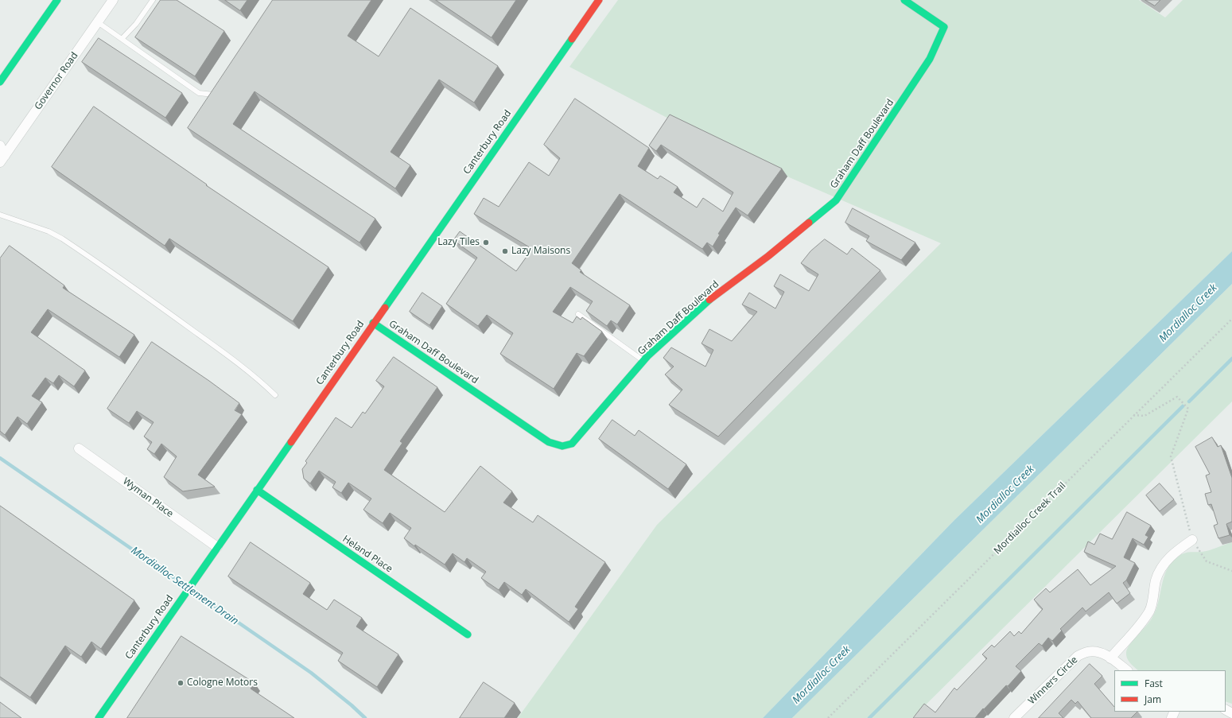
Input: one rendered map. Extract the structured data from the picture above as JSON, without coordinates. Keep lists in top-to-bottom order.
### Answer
{
  "streets": {
    "street": [
      "Governor Road",
      "Canterbury Road",
      "Graham Daff Boulevard",
      "Wyman Place",
      "Heland Place",
      "Winners Circle"
    ],
    "path": ["Mordialloc Creek Trail"]
  },
  "crossings": [
    ["Canterbury Road", "Graham Daff Boulevard"],
    ["Canterbury Road", "Wyman Place"],
    ["Canterbury Road", "Heland Place"]
  ],
  "water": ["Mordialloc Creek", "Mordialloc Settlement Drain"],
  "places": ["Lazy Tiles", "Lazy Maisons", "Cologne Motors"],
  "legend": ["Fast", "Jam"]
}
